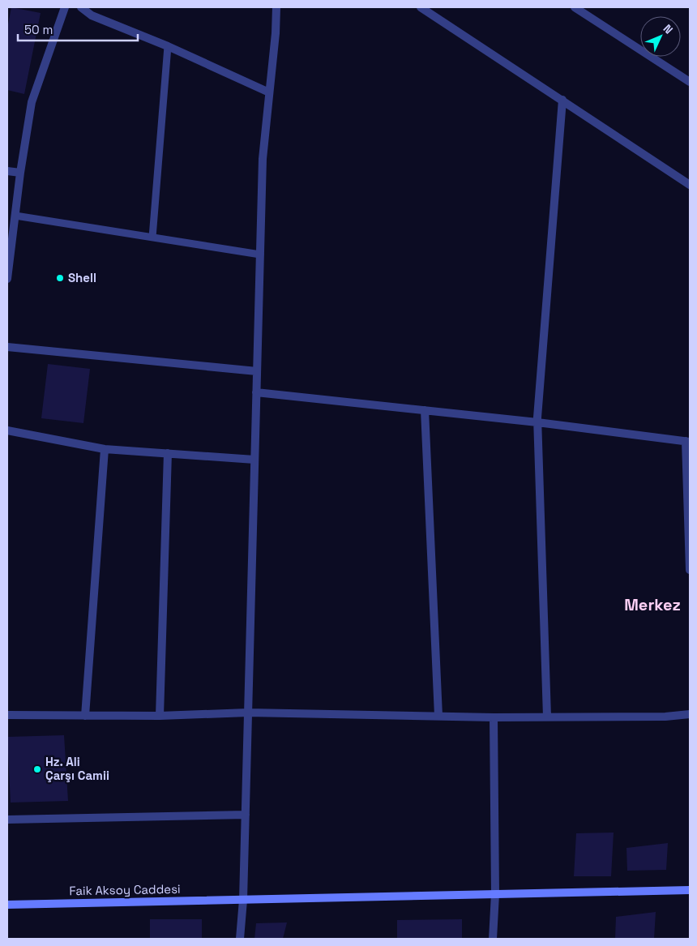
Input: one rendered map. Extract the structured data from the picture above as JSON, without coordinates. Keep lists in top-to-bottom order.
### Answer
{
  "streets": {
    "main road": ["Faik Aksoy Caddesi"]
  },
  "districts": ["Merkez"],
  "places": ["Shell", "Hz. Ali Çarşı Camii"],
  "scale_bar": "50 m",
  "north": "top right"
}
